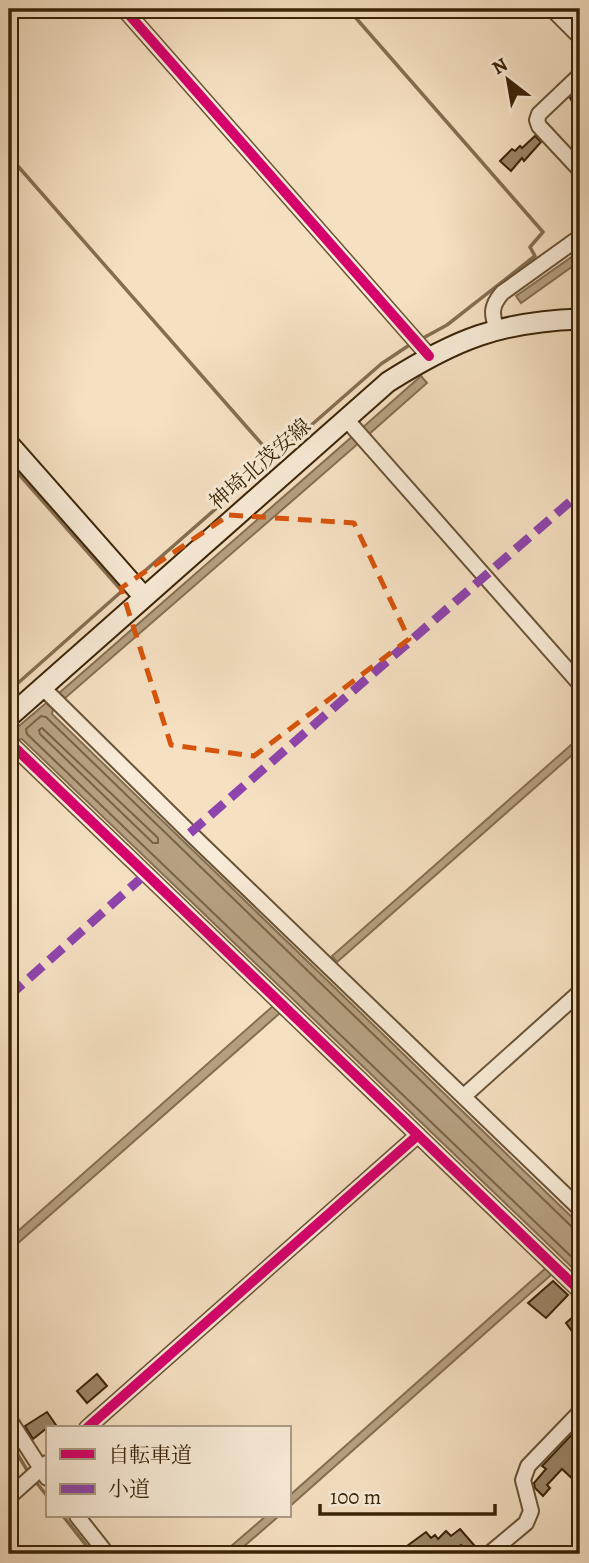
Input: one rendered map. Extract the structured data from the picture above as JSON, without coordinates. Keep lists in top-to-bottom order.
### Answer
{
  "streets": {
    "main road": ["神埼北茂安線"]
  },
  "legend": ["自転車道", "小道"],
  "scale_bar": "100 m",
  "north": "top left"
}
